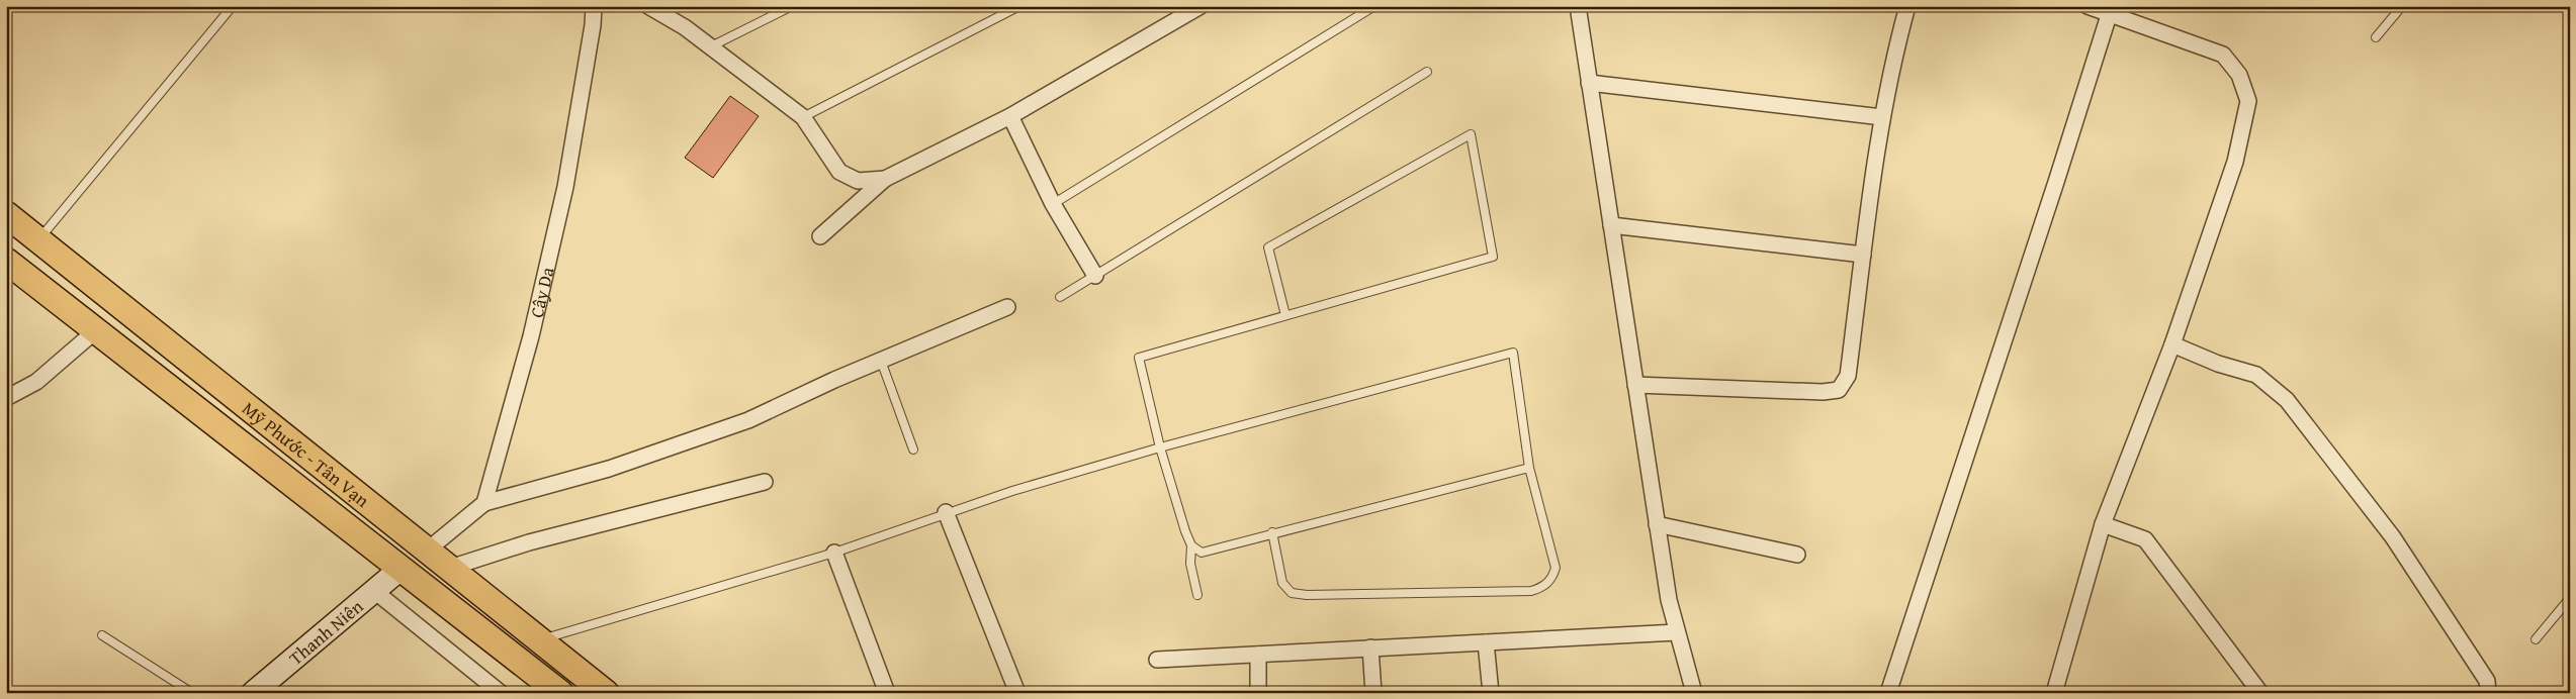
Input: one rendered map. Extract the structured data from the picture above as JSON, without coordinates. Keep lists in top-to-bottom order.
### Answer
{
  "streets": {
    "main road": ["Mỹ Phước - Tân Vạn"],
    "street": ["Cây Da", "Thanh Niên"]
  }
}
